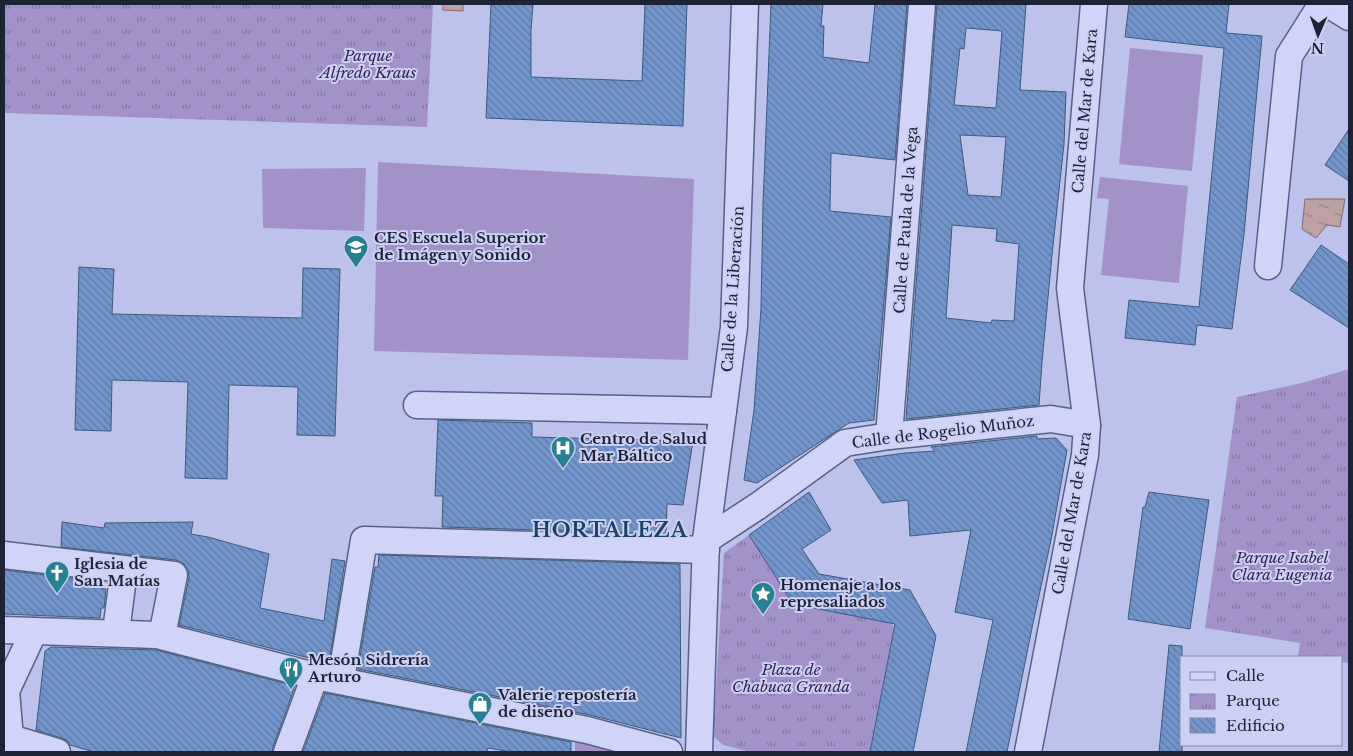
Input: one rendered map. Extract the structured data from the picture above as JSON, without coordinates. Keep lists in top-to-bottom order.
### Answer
{
  "streets": {
    "street": [
      "Calle del Mar de Kara",
      "Calle de Paula de la Vega",
      "Calle de la Liberación",
      "Calle de Rogelio Muñoz"
    ]
  },
  "crossings": [
    ["Calle del Mar de Kara", "Calle de Rogelio Muñoz"],
    ["Calle de Paula de la Vega", "Calle de Rogelio Muñoz"],
    ["Calle de la Liberación", "Calle de Rogelio Muñoz"]
  ],
  "districts": ["HORTALEZA"],
  "parks": ["Parque Alfredo Kraus", "Parque Isabel Clara Eugenia", "Plaza de Chabuca Granda"],
  "places": {
    "school or university": ["CES Escuela Superior de Imágen y Sonido"],
    "hospital": ["Centro de Salud Mar Báltico"],
    "church": ["Iglesia de San Matías"],
    "place": ["Homenaje a los represaliados"],
    "restaurant": ["Mesón Sidrería Arturo"],
    "shop": ["Valerie repostería de diseño"]
  },
  "legend": ["Calle", "Parque", "Edificio"],
  "north": "bottom"
}
